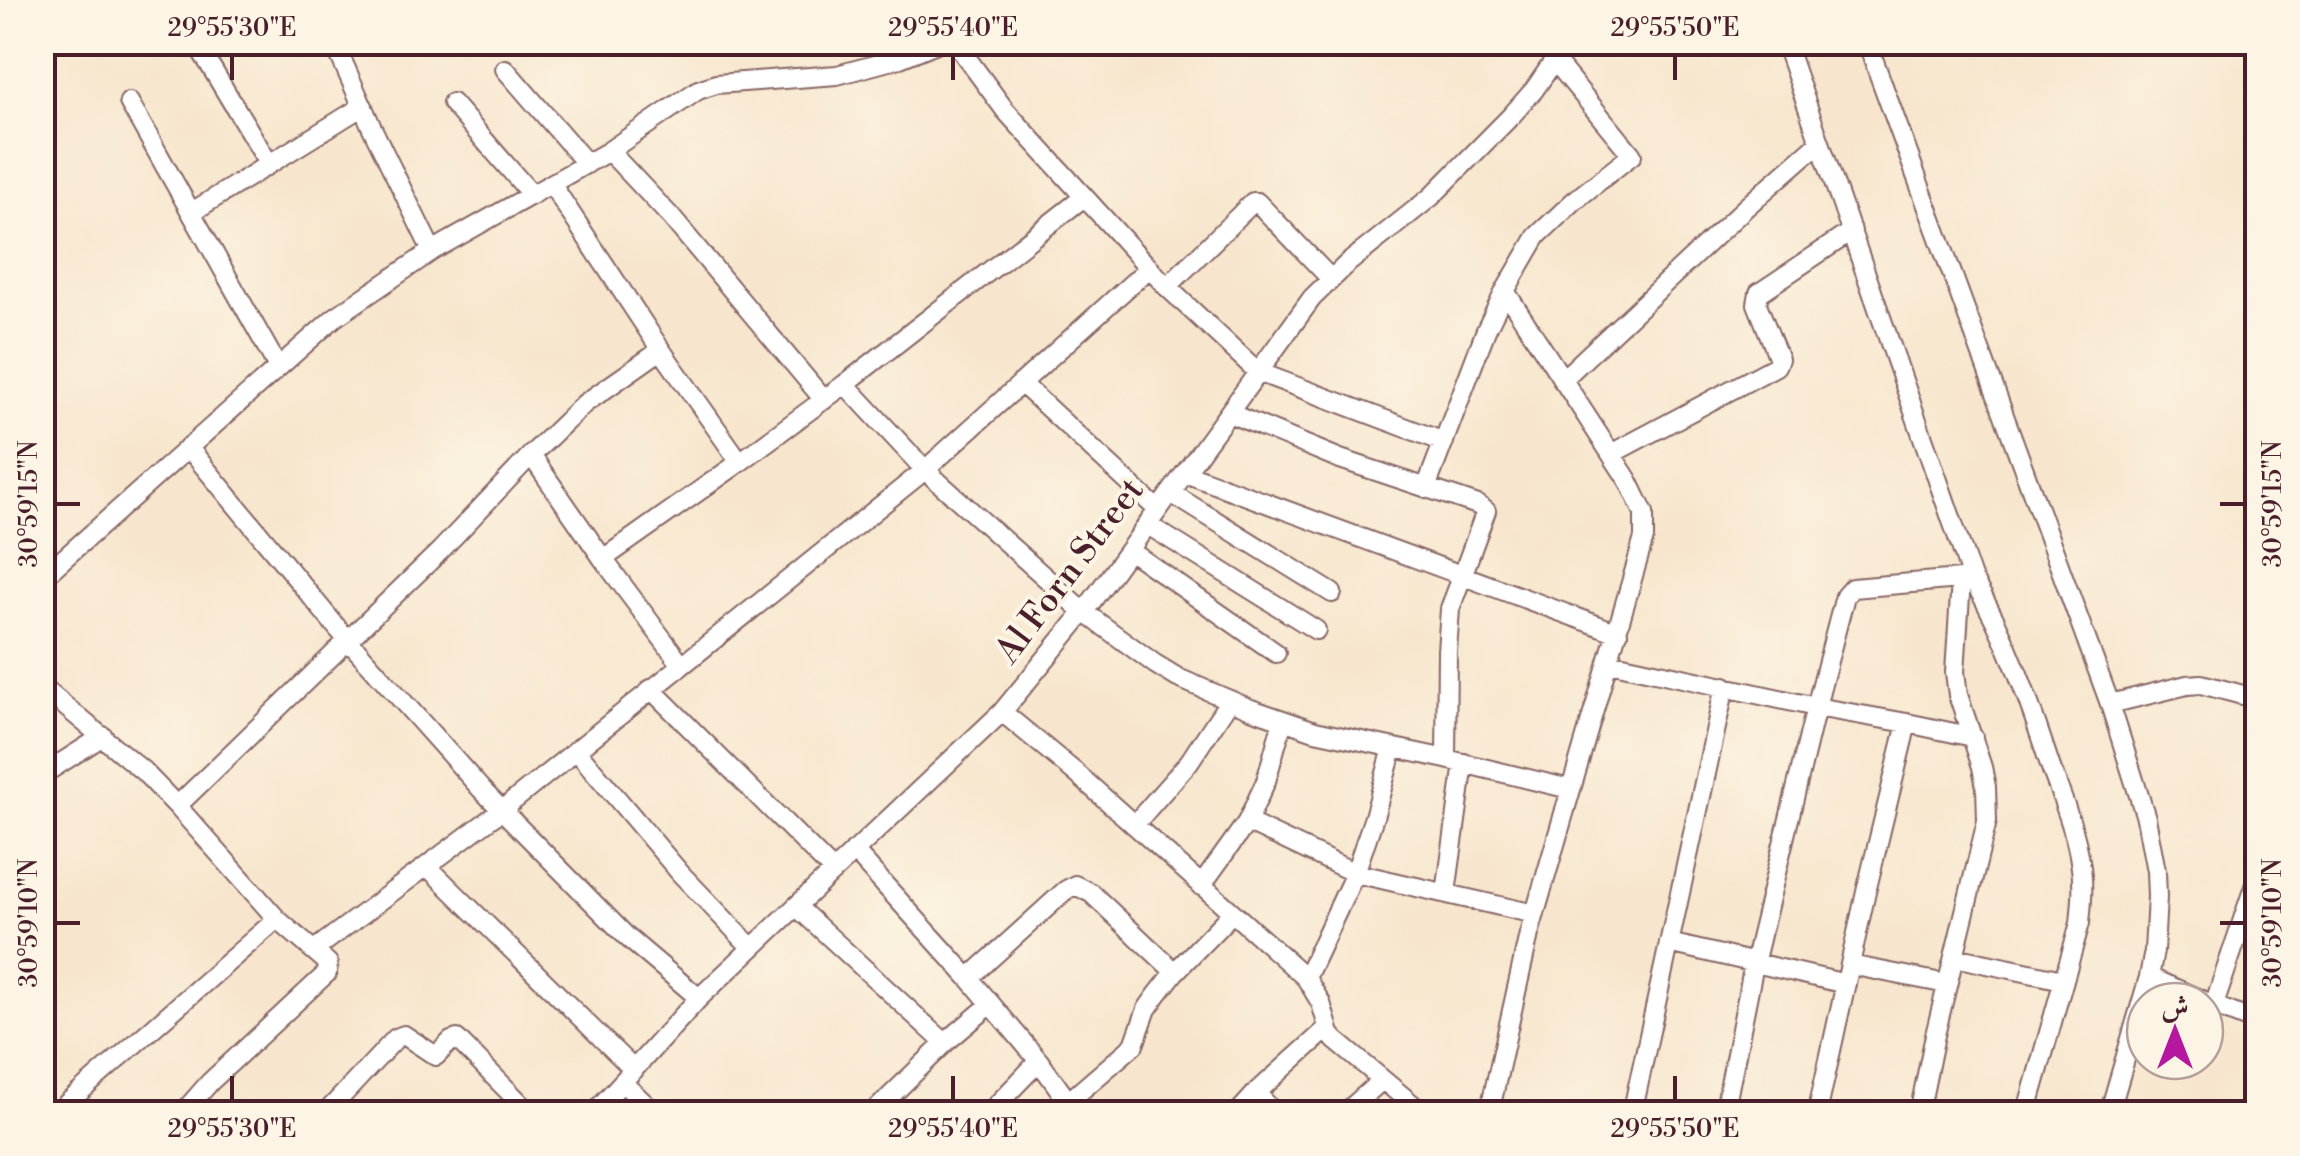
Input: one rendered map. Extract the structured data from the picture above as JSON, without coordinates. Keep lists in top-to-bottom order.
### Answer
{
  "streets": {
    "street": ["Al Forn Street"]
  },
  "north": "top",
  "coordinates": [
    "29°55'30\"E",
    "29°55'40\"E",
    "29°55'50\"E",
    "30°59'15\"N",
    "30°59'10\"N"
  ]
}
